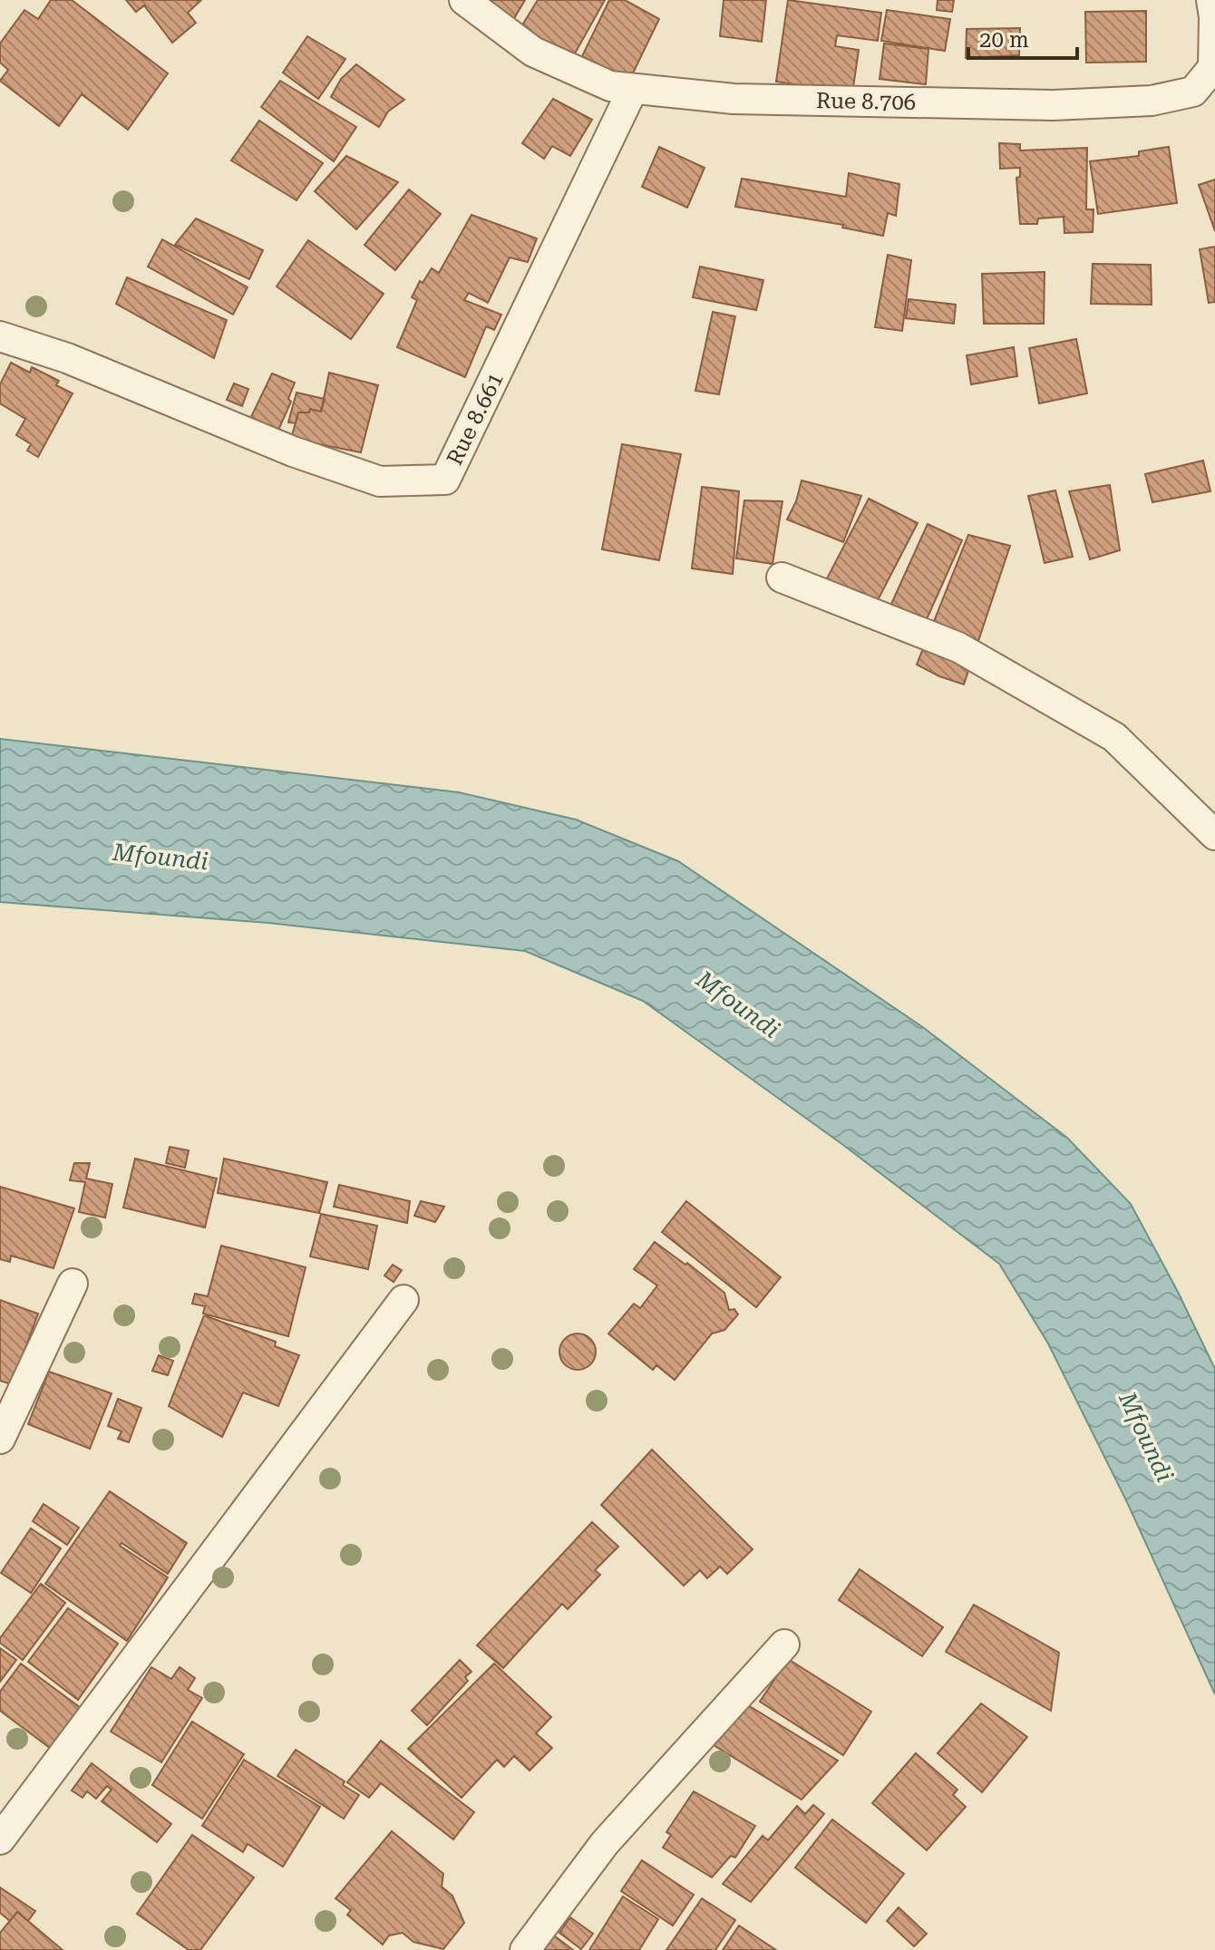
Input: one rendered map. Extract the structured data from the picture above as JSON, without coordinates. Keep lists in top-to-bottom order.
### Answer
{
  "streets": {
    "street": ["Rue 8.706", "Rue 8.661"]
  },
  "crossings": [
    ["Rue 8.706", "Rue 8.661"]
  ],
  "water": ["Mfoundi"],
  "scale_bar": "20 m"
}
